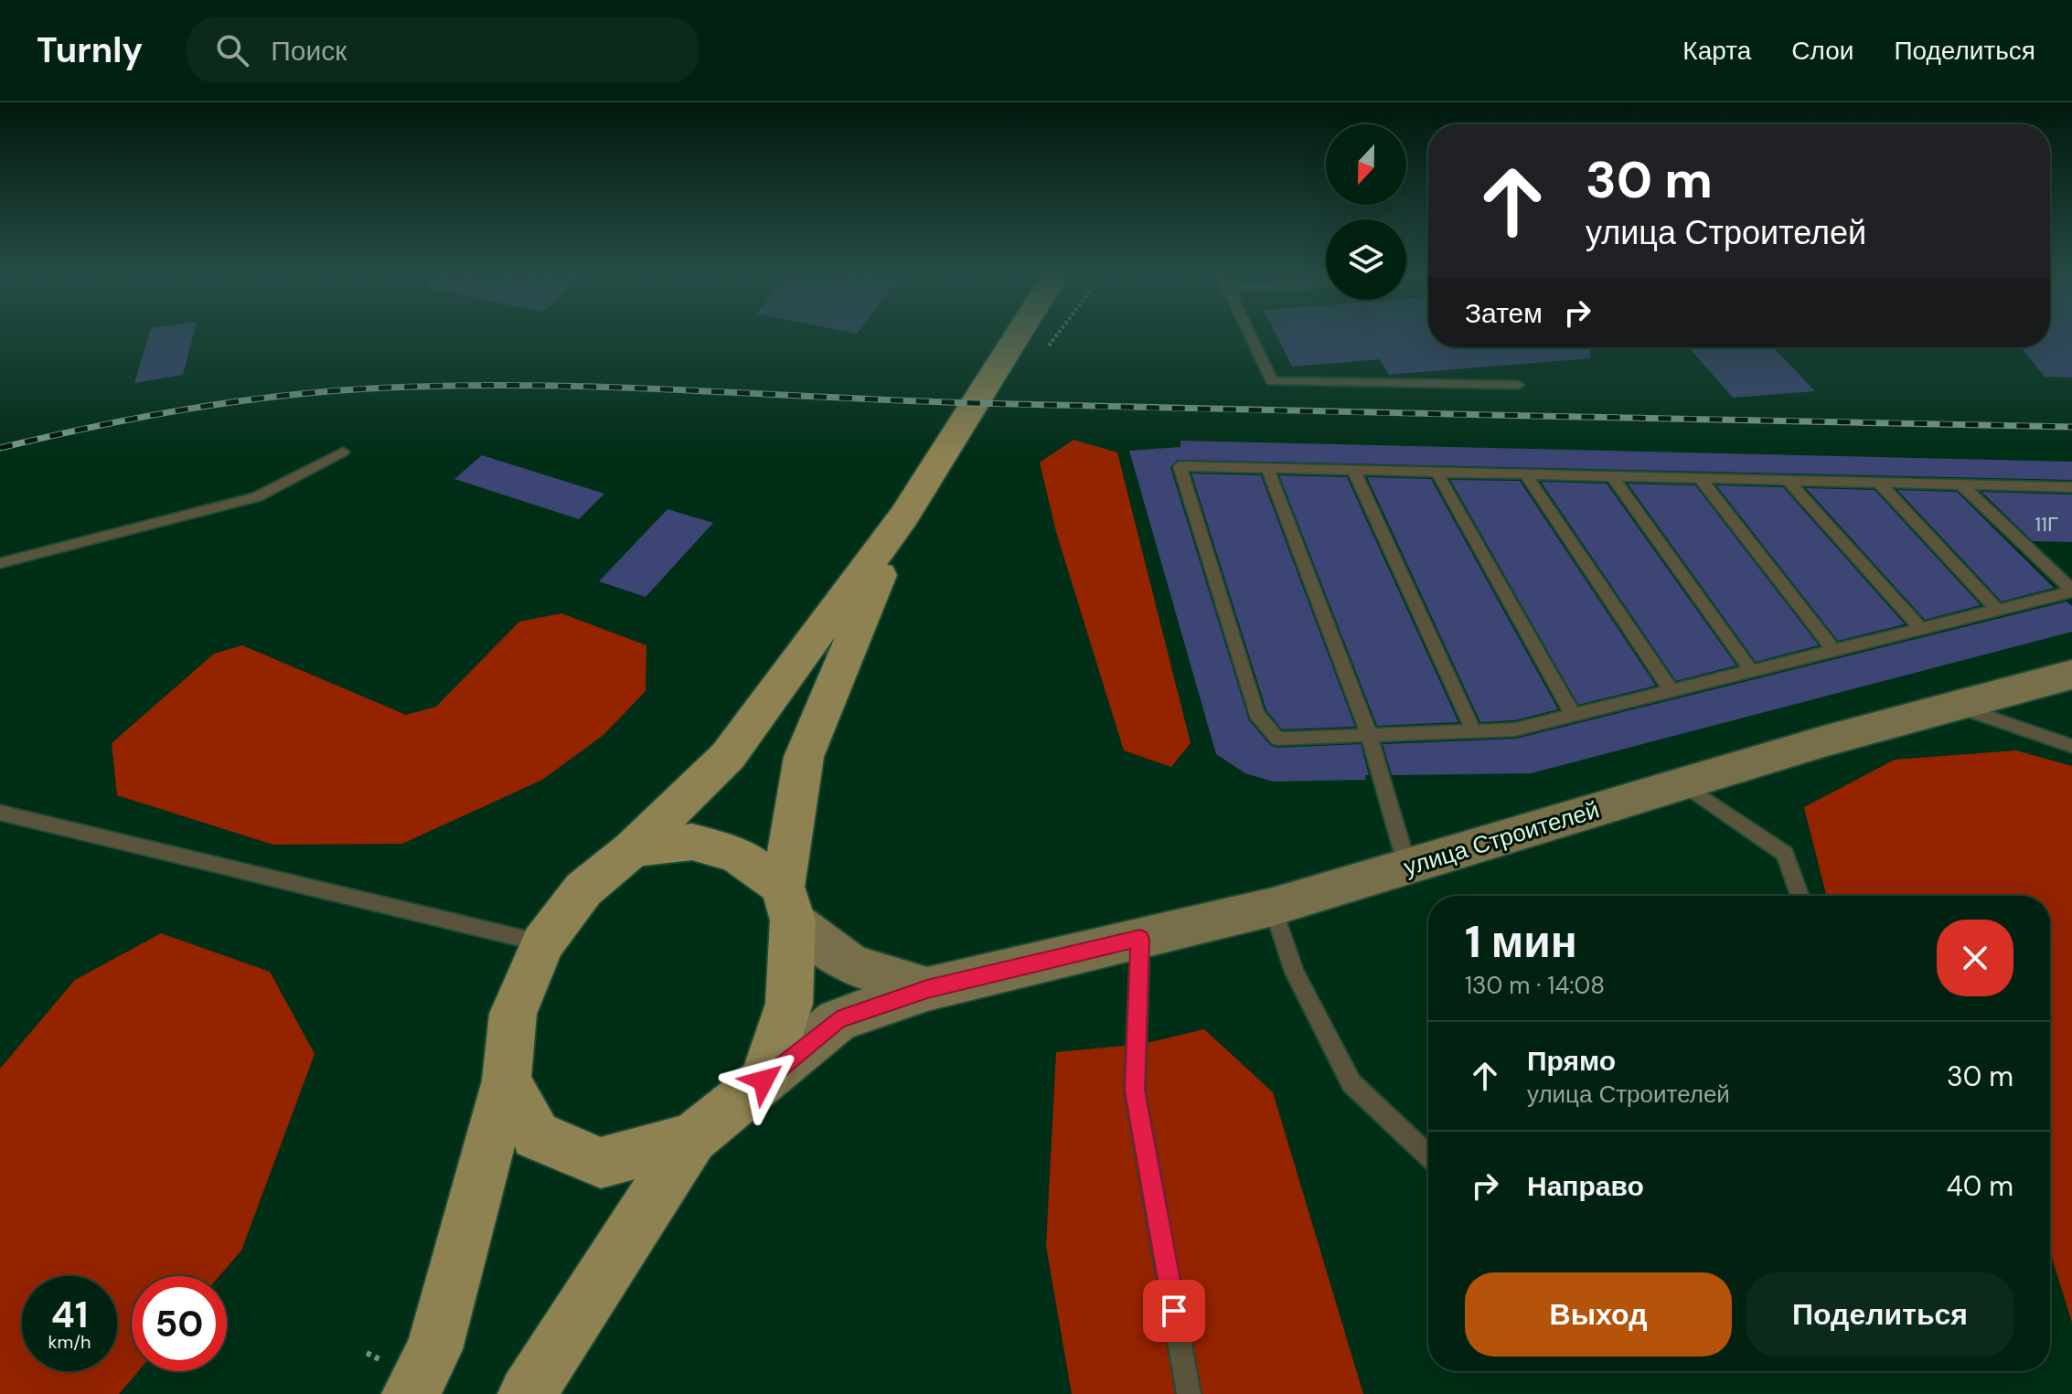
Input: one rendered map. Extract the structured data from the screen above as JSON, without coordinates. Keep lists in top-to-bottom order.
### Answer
{
  "streets": {
    "main road": ["улица Строителей"]
  },
  "house_numbers": ["11Г"],
  "north": "bottom",
  "page": {
    "header": "Turnly",
    "search": "Поиск",
    "nav": ["Карта", "Слои", "Поделиться"],
    "turn": ["30 m", "улица Строителей"],
    "then": "Затем",
    "heading": ["1 мин", "130 m · 14:08"],
    "list": [
      {
        "name": "Прямо",
        "note": "улица Строителей",
        "value": "30 m"
      },
      {
        "name": "Направо",
        "value": "40 m"
      }
    ],
    "buttons": ["Выход", "Поделиться"],
    "speed": "41 km/h",
    "limit": "50"
  }
}
